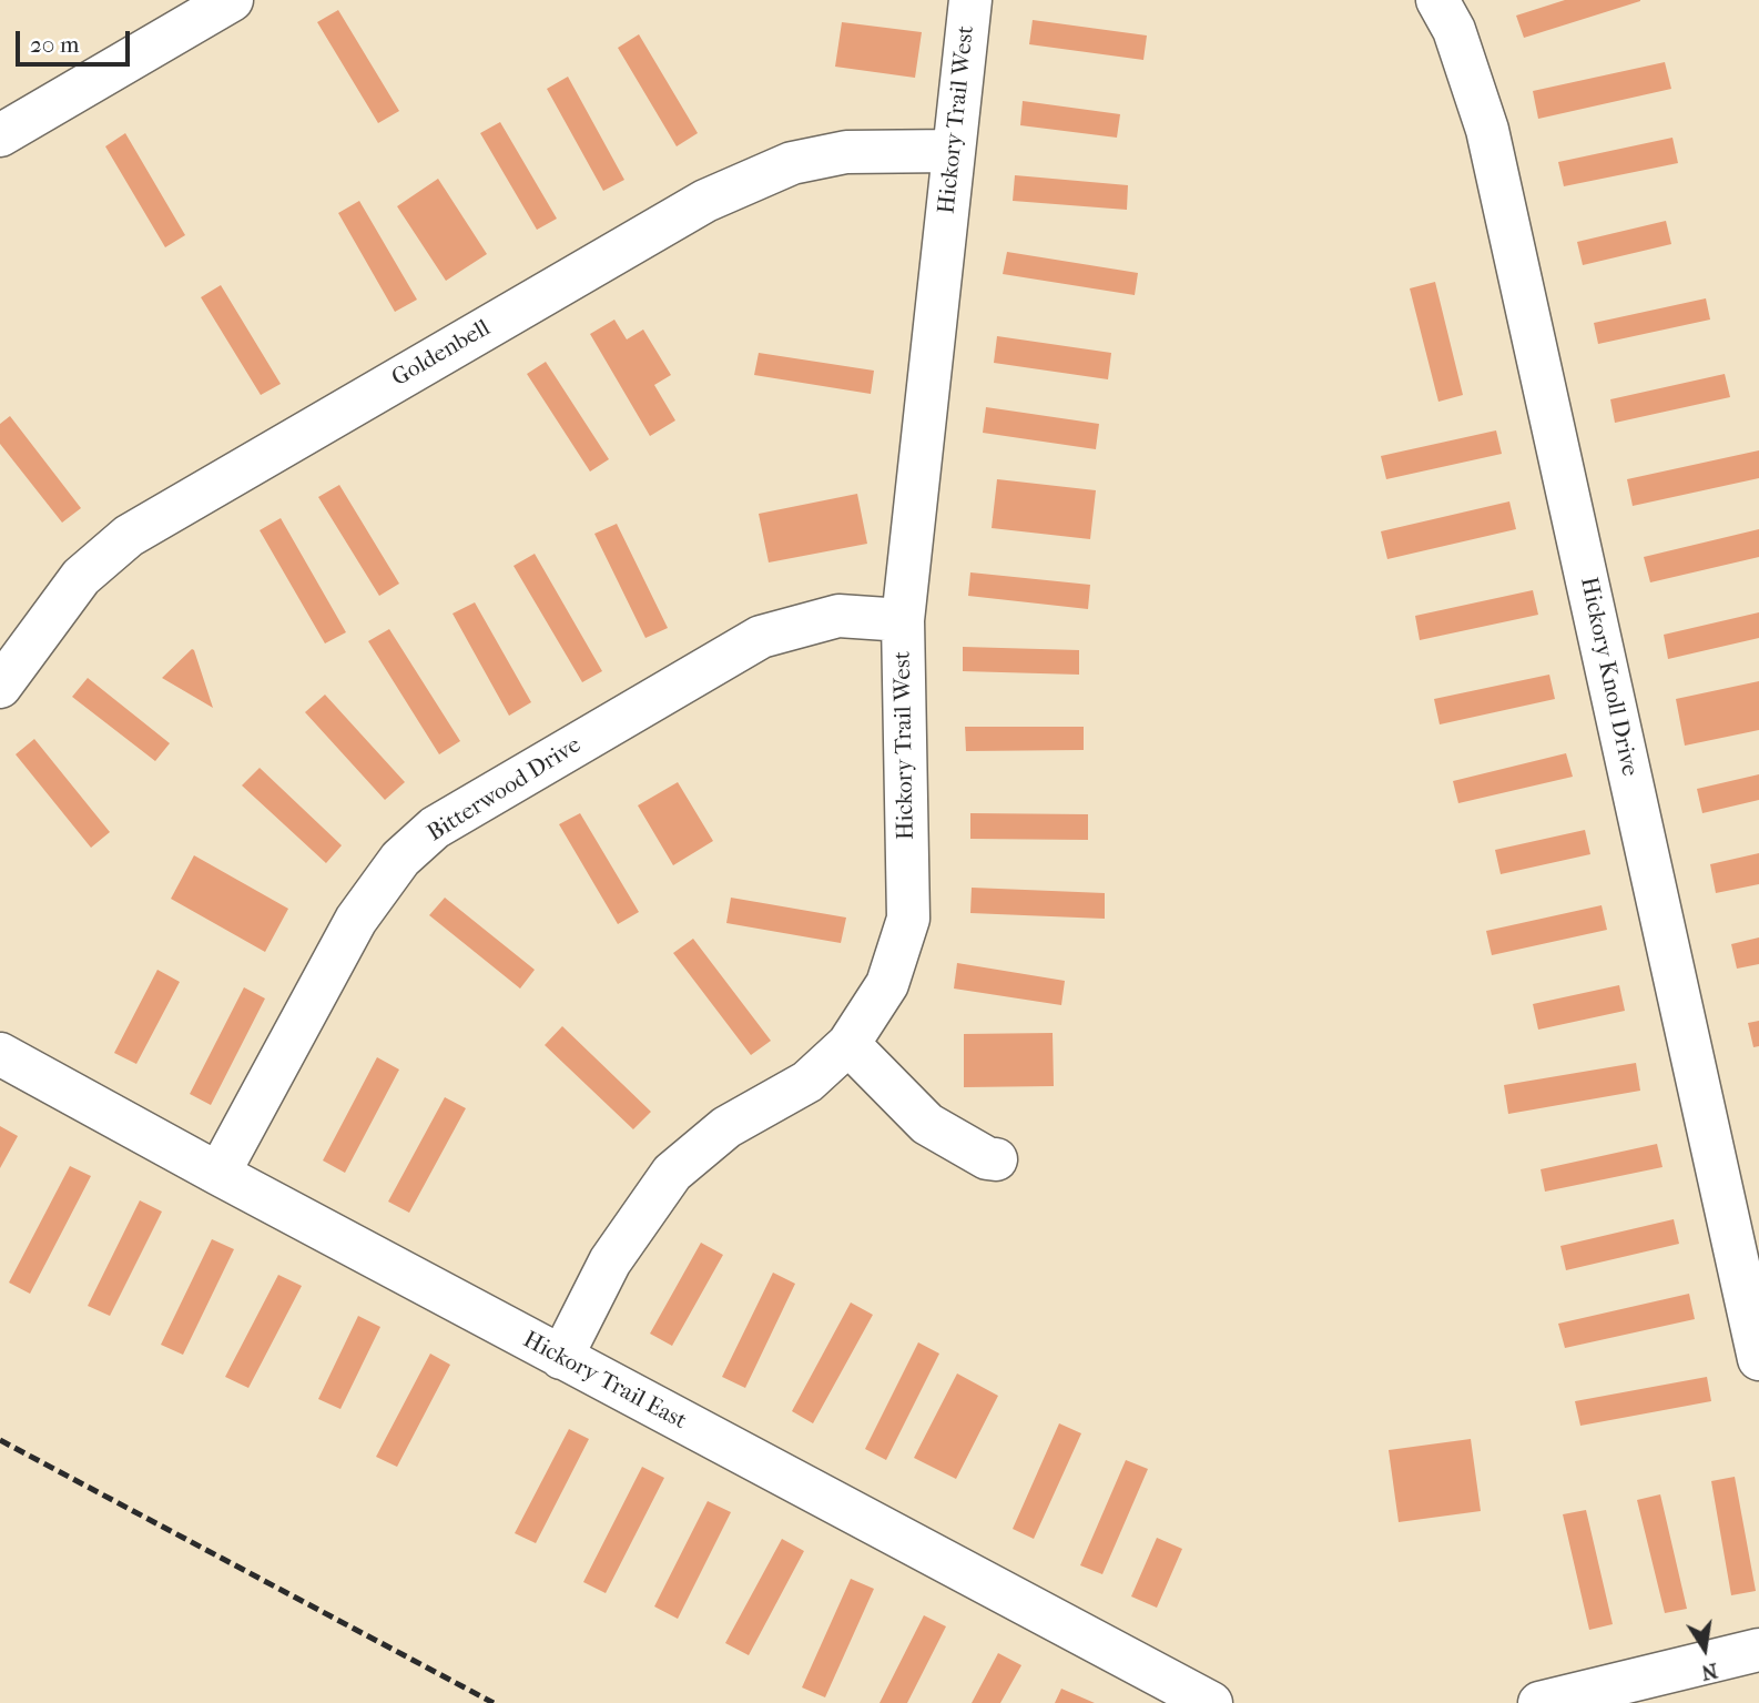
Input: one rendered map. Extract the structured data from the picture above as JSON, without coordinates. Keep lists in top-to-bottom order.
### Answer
{
  "streets": {
    "street": [
      "Hickory Trail West",
      "Goldenbell",
      "Hickory Knoll Drive",
      "Bitterwood Drive",
      "Hickory Trail East"
    ]
  },
  "crossings": [
    ["Hickory Trail West", "Goldenbell"],
    ["Hickory Trail West", "Bitterwood Drive"],
    ["Hickory Trail West", "Hickory Trail East"],
    ["Bitterwood Drive", "Hickory Trail East"]
  ],
  "scale_bar": "20 m",
  "north": "bottom"
}
